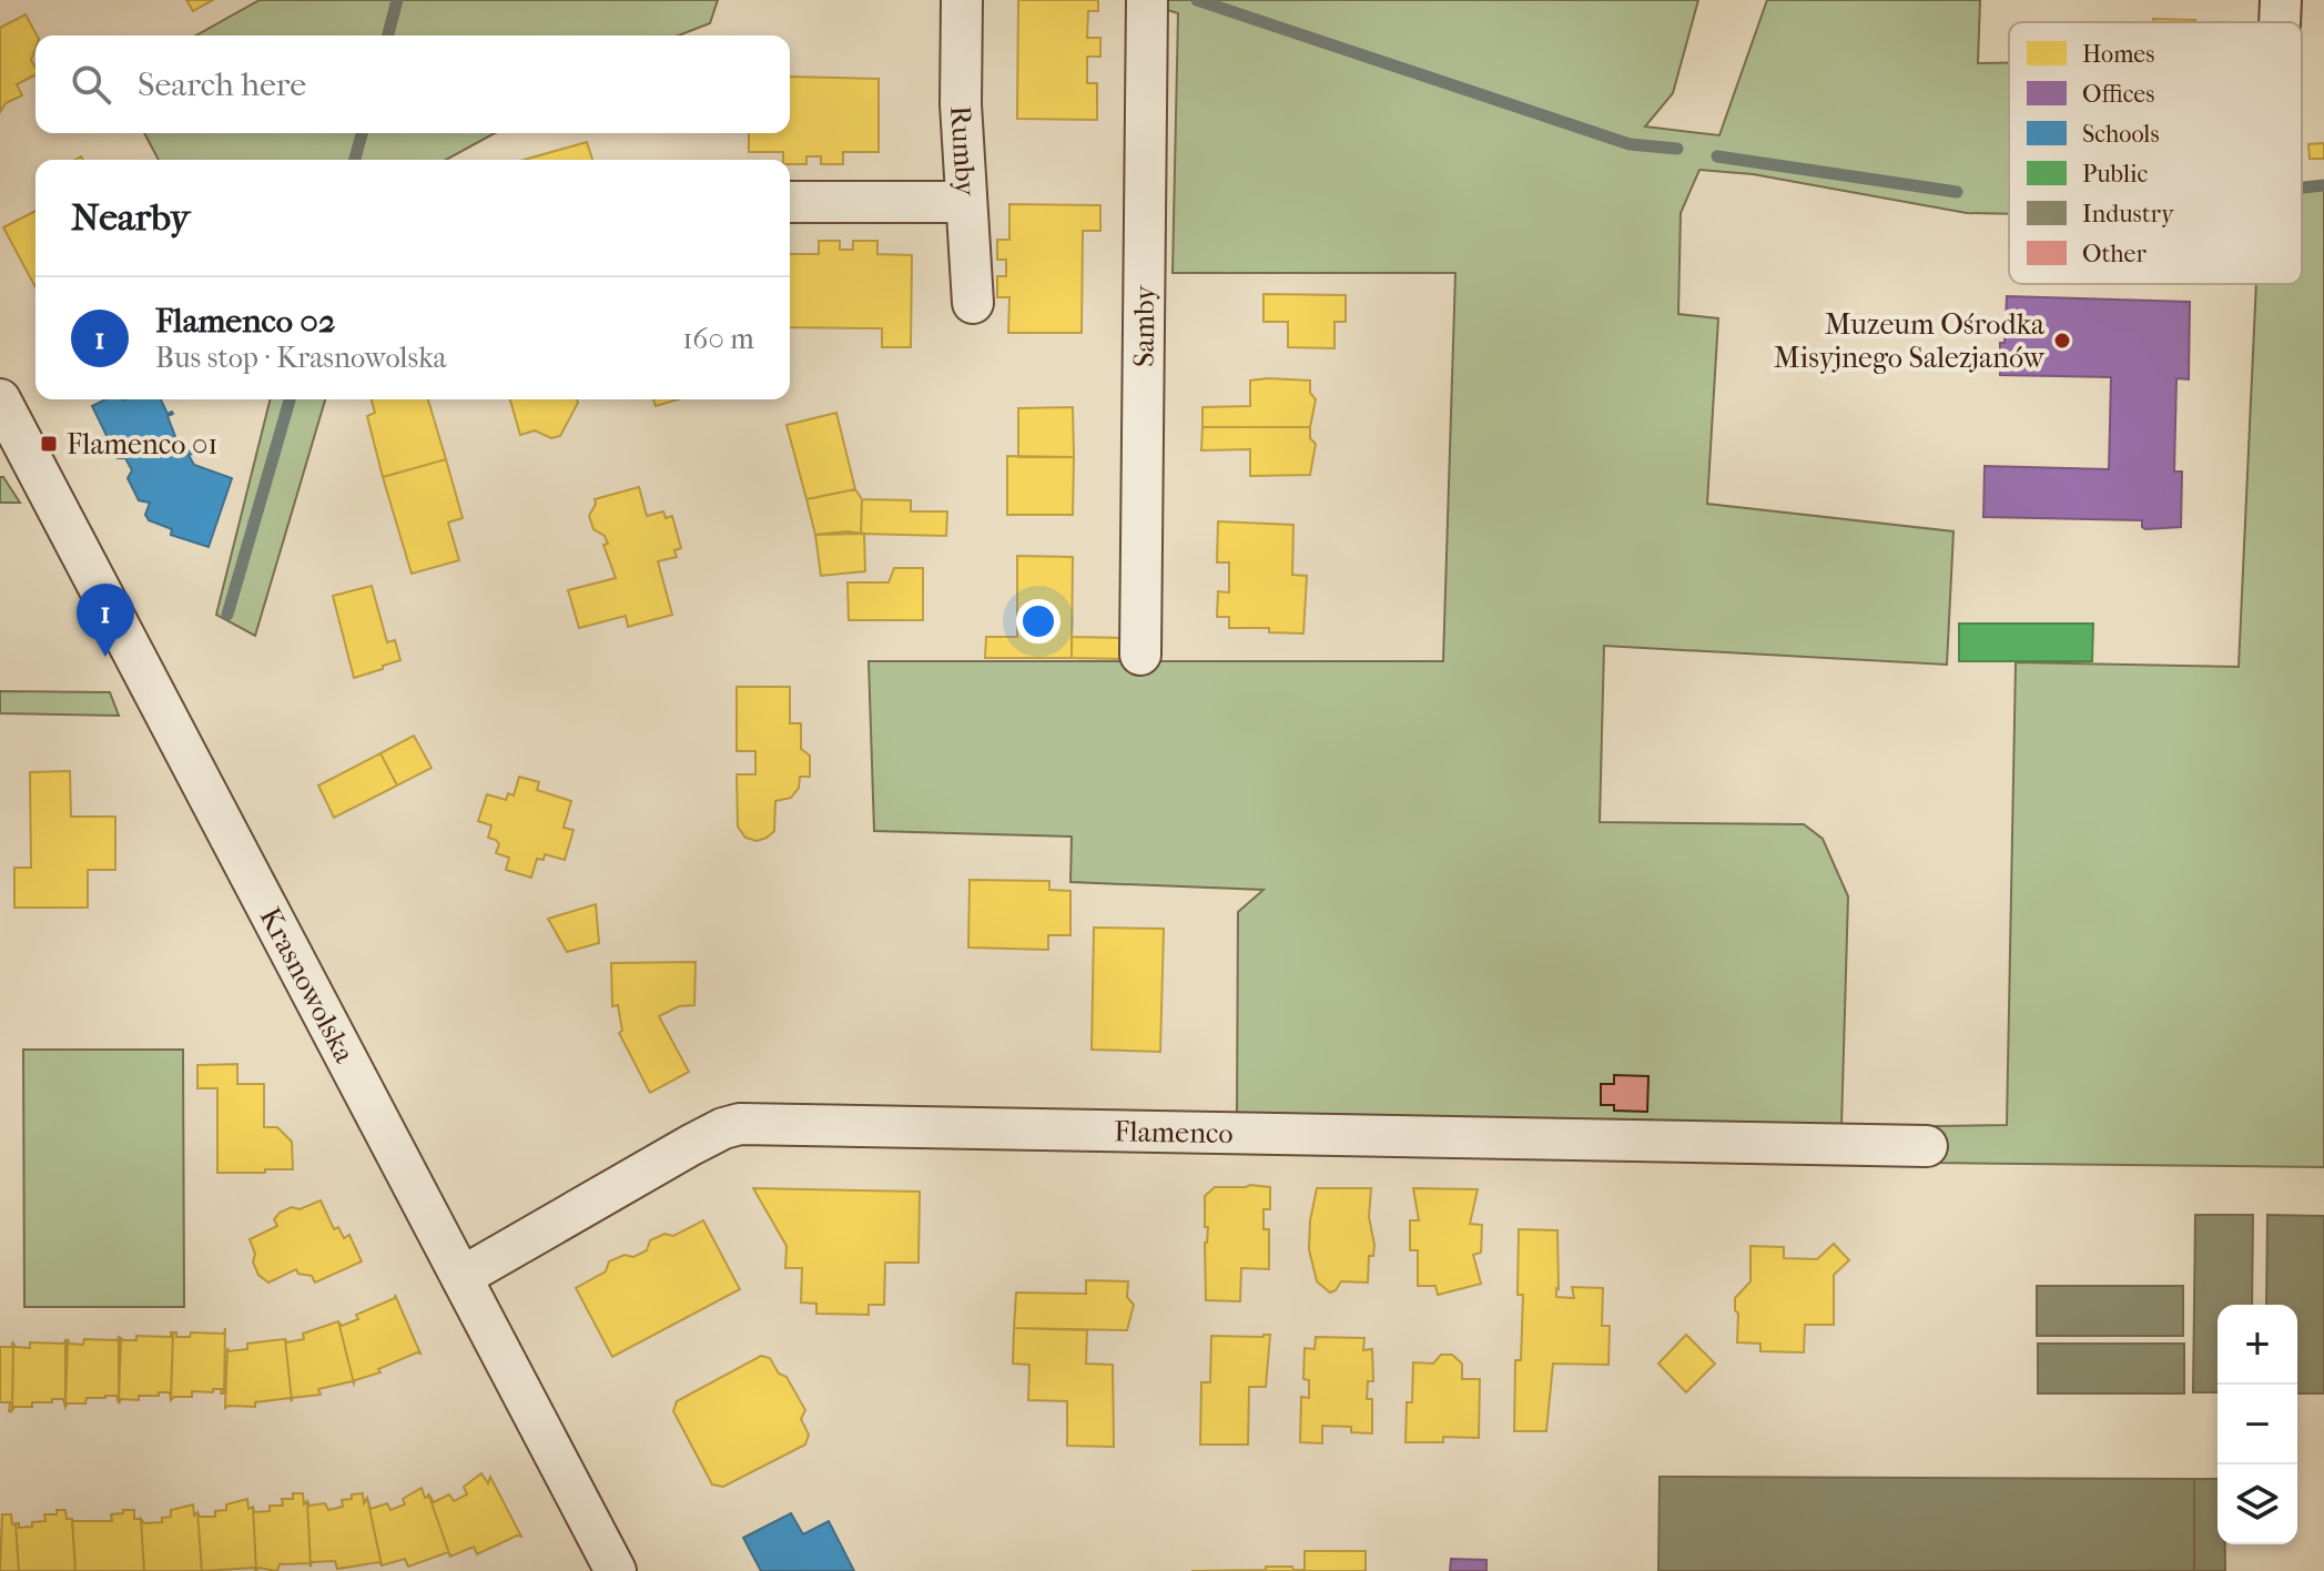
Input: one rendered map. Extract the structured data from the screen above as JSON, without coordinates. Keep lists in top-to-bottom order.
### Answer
{
  "streets": {
    "street": [
      "Rumby",
      "Samby",
      "Krasnowolska",
      "Flamenco"
    ]
  },
  "crossings": [
    ["Krasnowolska", "Flamenco"]
  ],
  "places": {
    "other": ["Muzeum Ośrodka Misyjnego Salezjanów"],
    "transit": ["Flamenco 01"]
  },
  "legend": [
    "Homes",
    "Offices",
    "Schools",
    "Public",
    "Industry",
    "Other"
  ],
  "page": {
    "search": "Search here",
    "heading": "Nearby",
    "list": [
      {
        "mark": "1",
        "name": "Flamenco 02",
        "note": "Bus stop · Krasnowolska",
        "value": "160 m"
      }
    ],
    "pins": "1",
    "map_buttons": ["+", "−"]
  }
}
